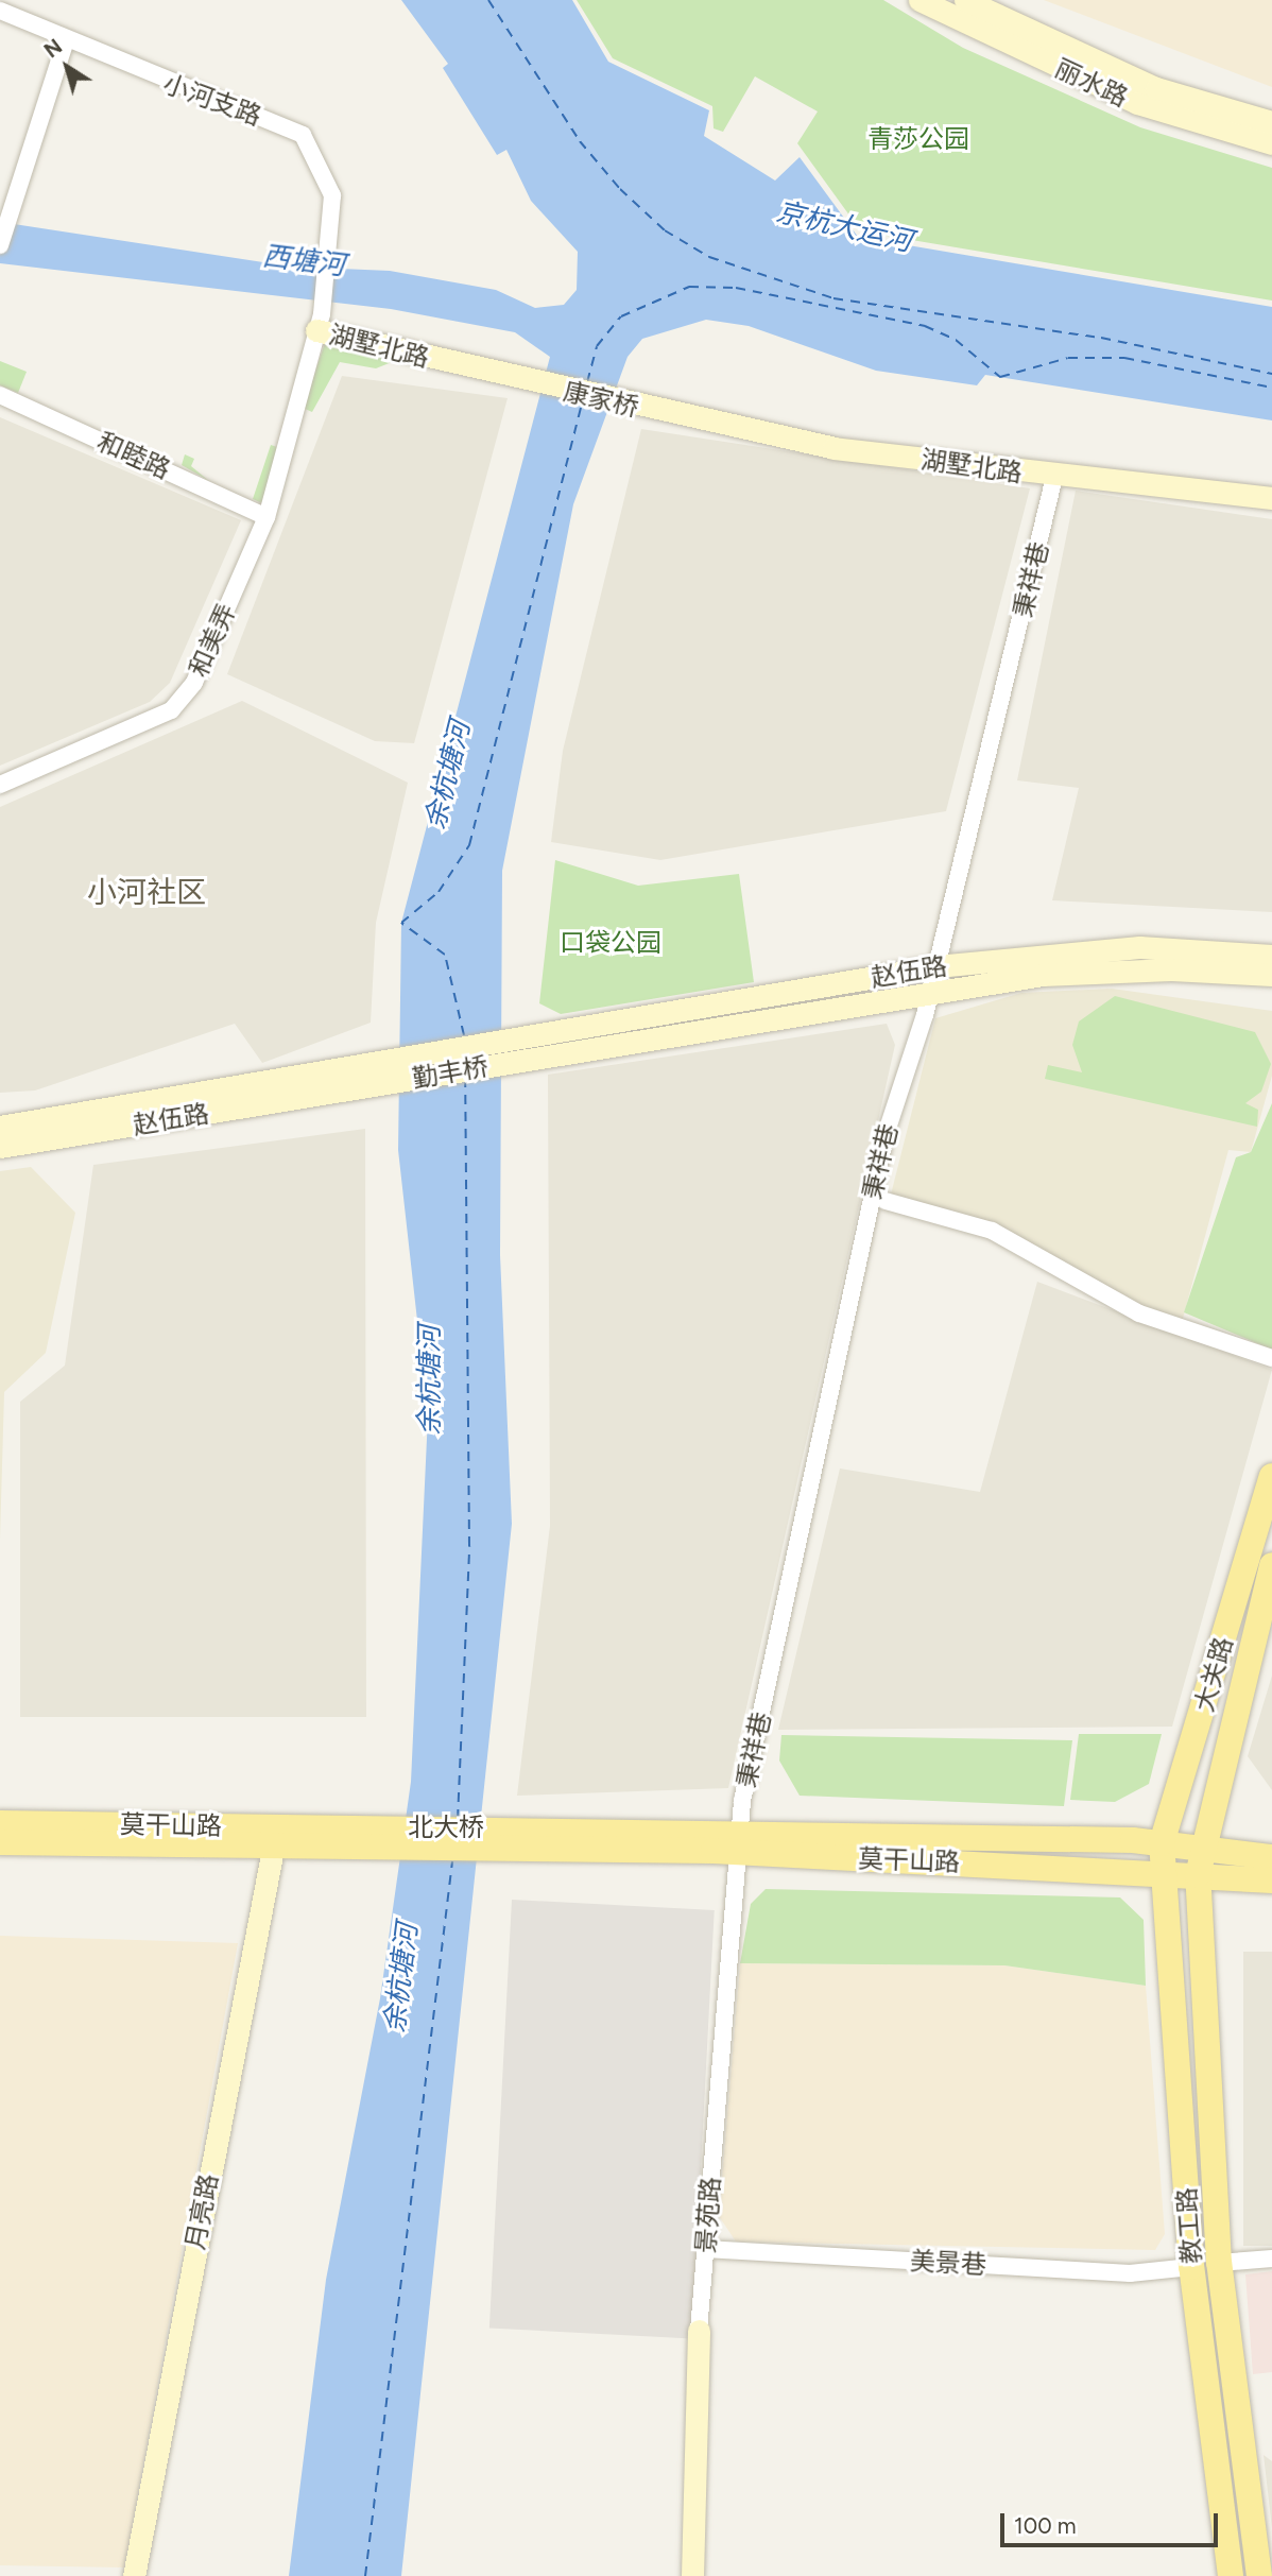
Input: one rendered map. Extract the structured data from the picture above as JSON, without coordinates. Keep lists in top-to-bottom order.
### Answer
{
  "streets": {
    "main road": [
      "丽水路",
      "湖墅北路",
      "康家桥",
      "赵伍路",
      "勤丰桥",
      "大关路",
      "莫干山路",
      "北大桥",
      "月亮路",
      "景苑路",
      "教工路"
    ],
    "street": [
      "小河支路",
      "和睦路",
      "秉祥巷",
      "和美弄",
      "美景巷"
    ]
  },
  "crossings": [
    ["小河支路", "湖墅北路"],
    ["湖墅北路", "康家桥"],
    ["湖墅北路", "秉祥巷"],
    ["和睦路", "和美弄"],
    ["秉祥巷", "赵伍路"],
    ["秉祥巷", "莫干山路"],
    ["秉祥巷", "景苑路"],
    ["赵伍路", "勤丰桥"],
    ["大关路", "莫干山路"],
    ["大关路", "教工路"],
    ["莫干山路", "北大桥"],
    ["莫干山路", "月亮路"],
    ["莫干山路", "景苑路"],
    ["莫干山路", "教工路"],
    ["景苑路", "美景巷"],
    ["教工路", "美景巷"]
  ],
  "districts": ["小河社区"],
  "water": ["京杭大运河", "西塘河", "余杭塘河"],
  "parks": ["青莎公园", "口袋公园"],
  "scale_bar": "100 m",
  "north": "top left"
}
